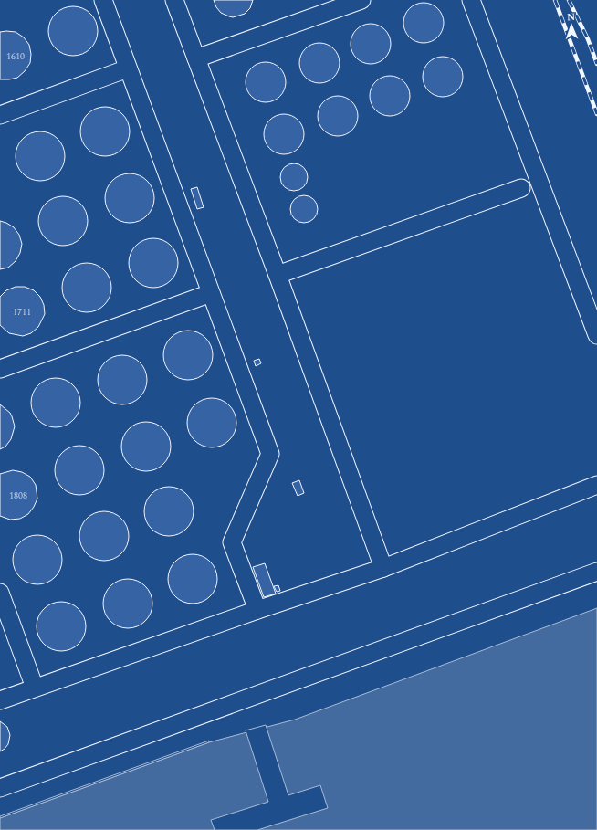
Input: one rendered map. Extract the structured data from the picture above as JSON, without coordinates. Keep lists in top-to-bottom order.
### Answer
{
  "house_numbers": ["1610", "1711", "1808"],
  "north": "top"
}
